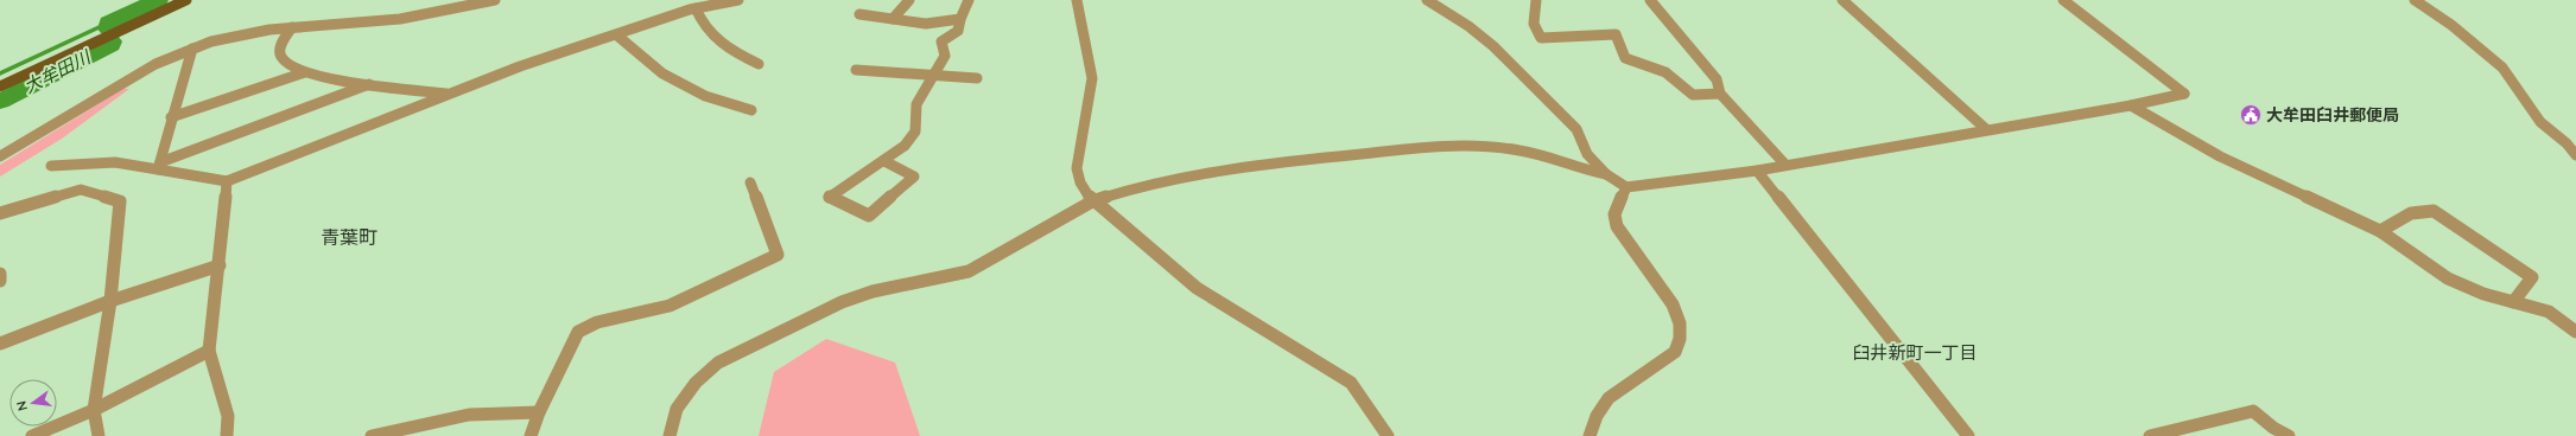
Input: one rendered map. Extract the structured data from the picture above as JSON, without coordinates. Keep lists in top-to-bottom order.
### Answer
{
  "districts": ["青葉町", "臼井新町一丁目"],
  "water": ["大牟田川"],
  "places": {
    "public building": ["大牟田臼井郵便局"]
  },
  "north": "left"
}
